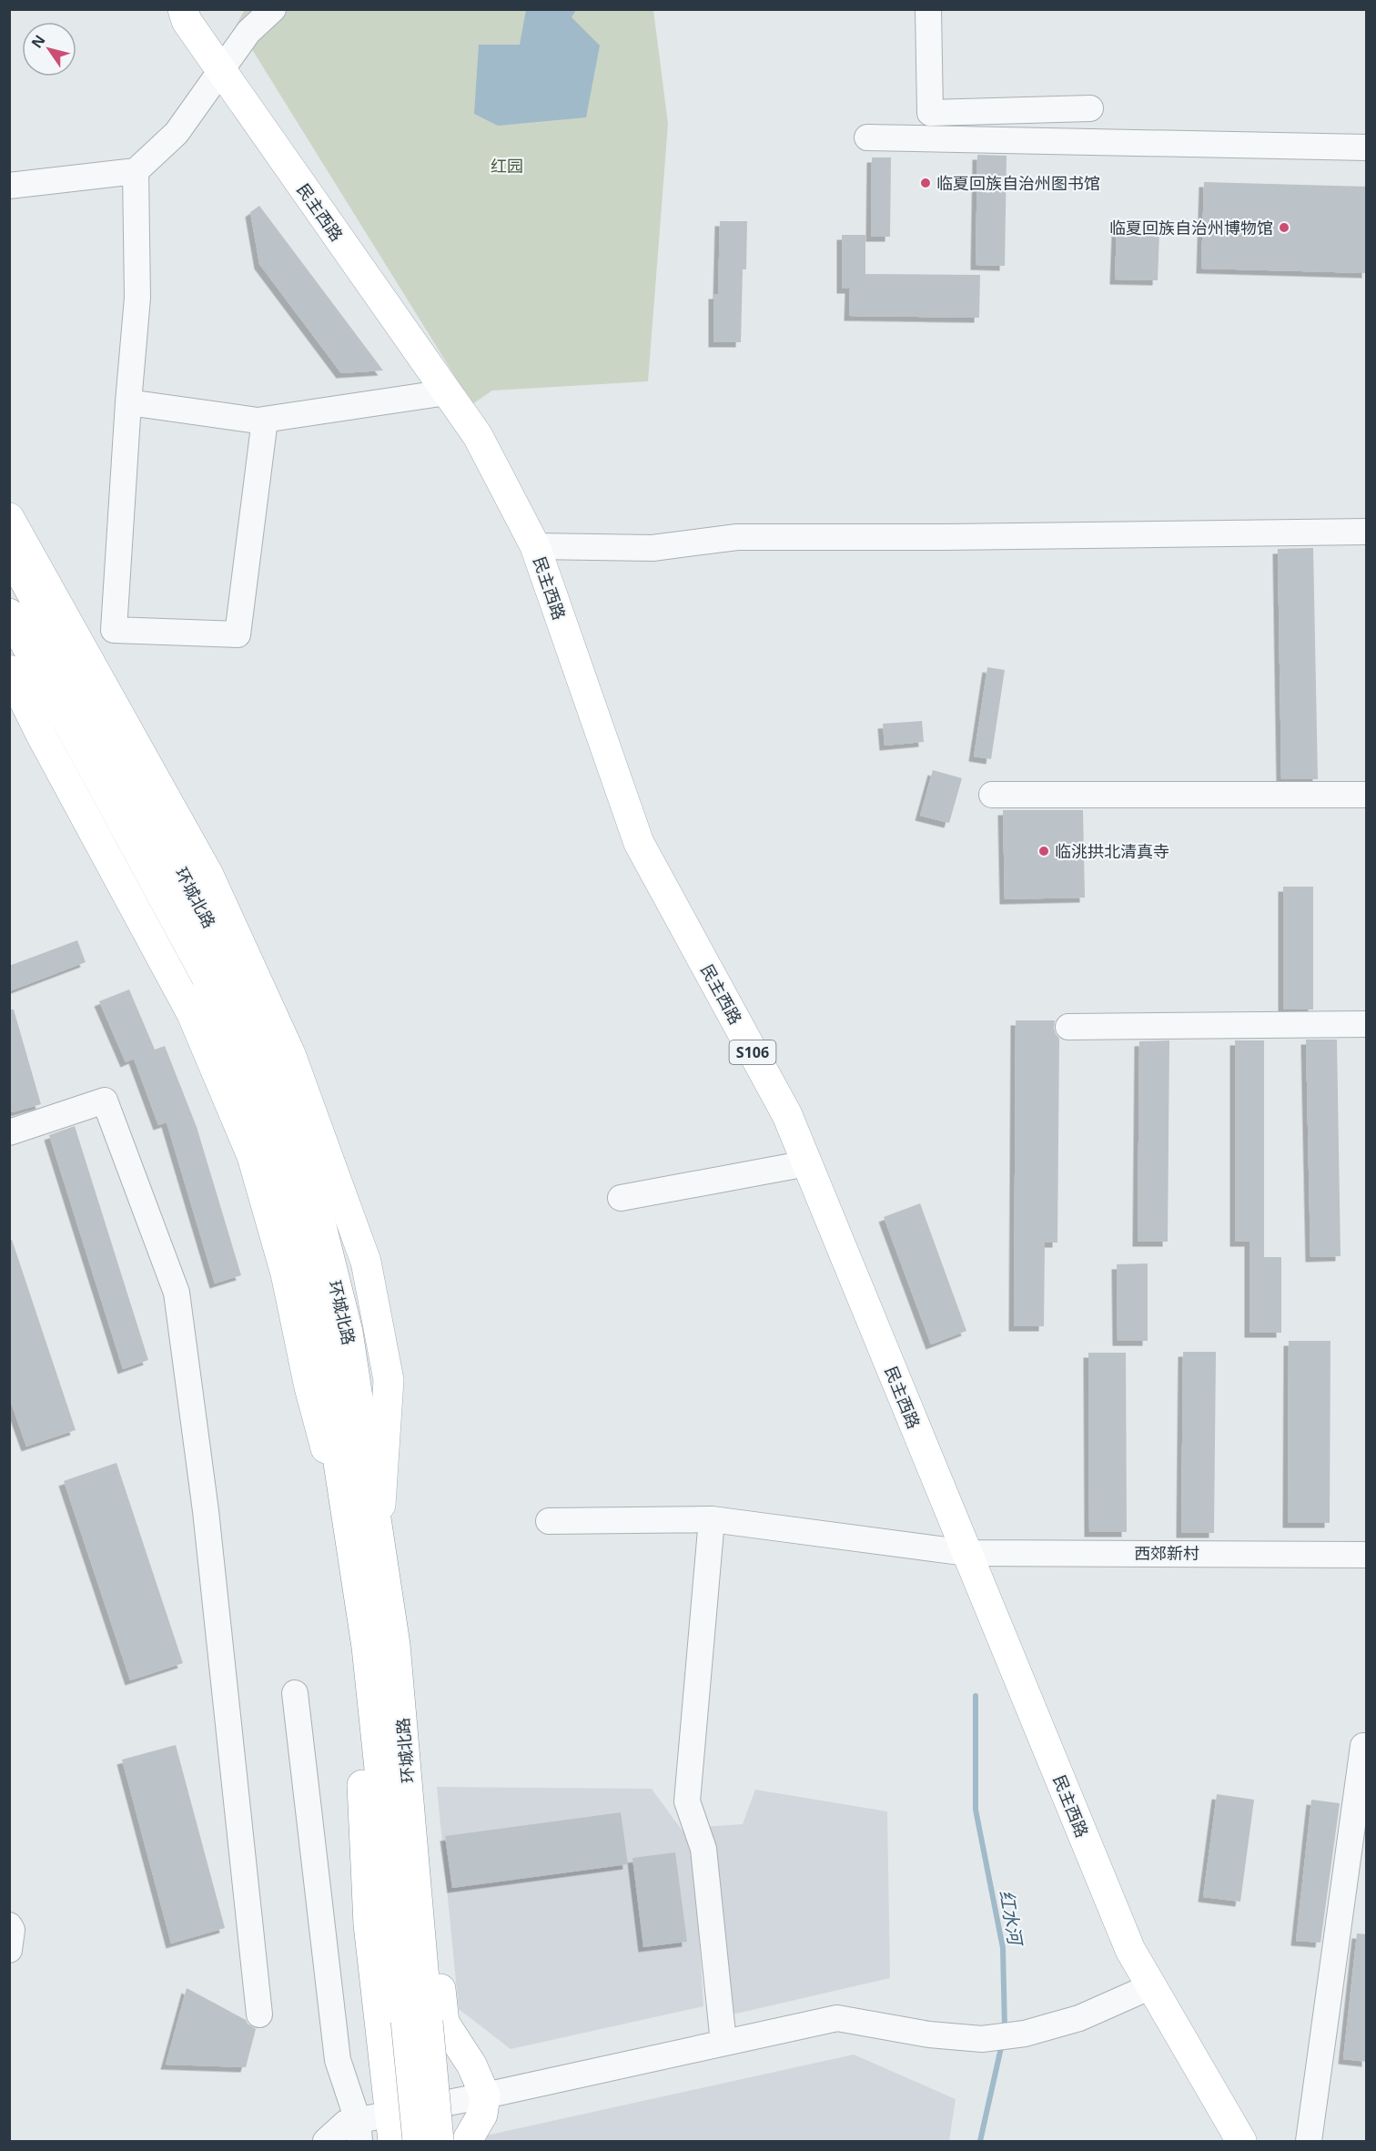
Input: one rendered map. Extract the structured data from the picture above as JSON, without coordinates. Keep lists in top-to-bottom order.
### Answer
{
  "streets": {
    "main road": ["民主西路", "环城北路", "S106"],
    "street": ["西郊新村"]
  },
  "crossings": [
    ["民主西路", "西郊新村"]
  ],
  "water": ["红水河"],
  "parks": ["红园"],
  "places": ["临夏回族自治州图书馆", "临夏回族自治州博物馆", "临洮拱北清真寺"],
  "north": "top left"
}
